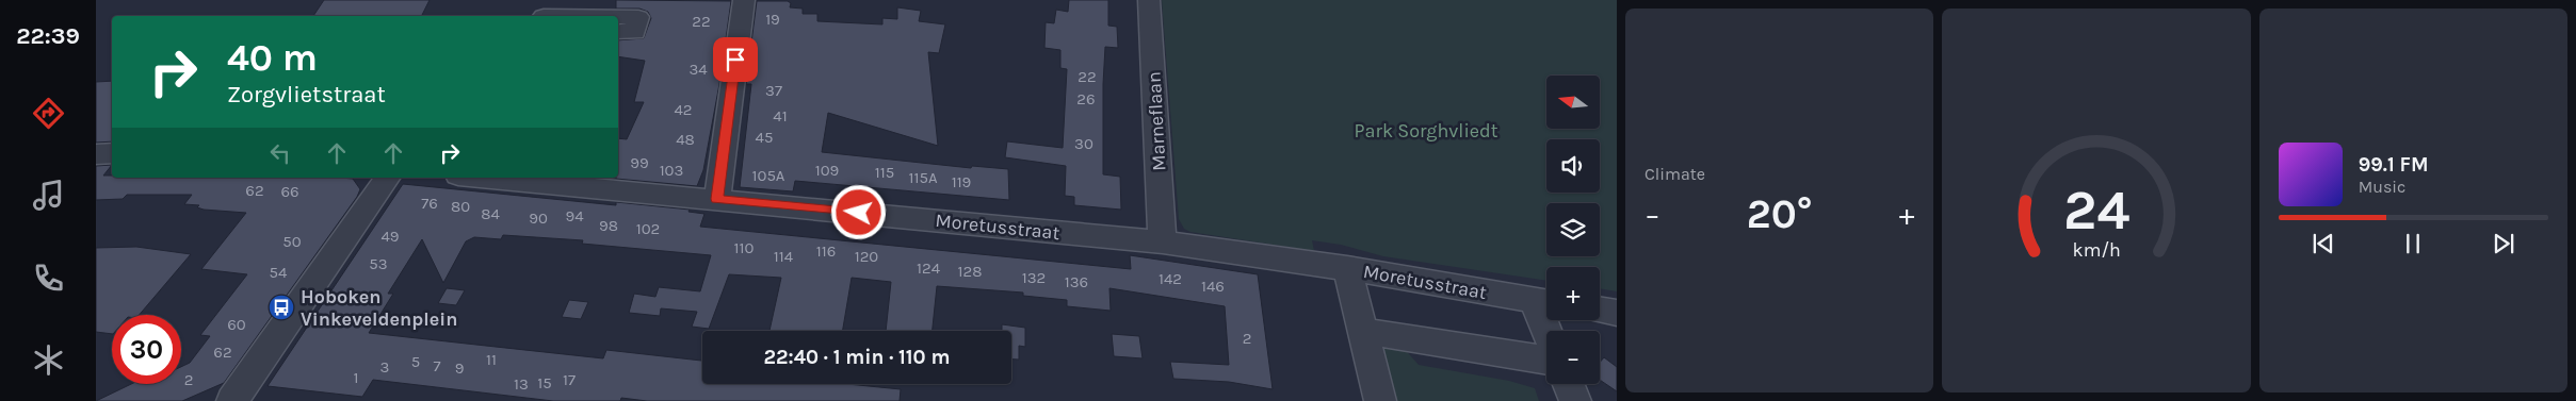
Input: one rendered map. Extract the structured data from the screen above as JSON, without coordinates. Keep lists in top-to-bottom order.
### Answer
{
  "streets": {
    "street": ["Marneflaan", "Moretusstraat"]
  },
  "crossings": [
    ["Marneflaan", "Moretusstraat"]
  ],
  "parks": ["Park Sorghvliedt"],
  "places": {
    "bus stop": ["Hoboken Vinkeveldenplein"]
  },
  "house_numbers": [
    "19",
    "22",
    "34",
    "22",
    "37",
    "26",
    "42",
    "41",
    "45",
    "48",
    "30",
    "99",
    "103",
    "109",
    "115",
    "105A",
    "115A",
    "119",
    "62",
    "66",
    "76",
    "80",
    "84",
    "94",
    "90",
    "98",
    "102",
    "49",
    "50",
    "110",
    "116",
    "114",
    "120",
    "53",
    "124",
    "128",
    "54",
    "132",
    "142",
    "136",
    "146",
    "60",
    "2",
    "62",
    "11",
    "5",
    "7",
    "3",
    "9",
    "1",
    "2",
    "17",
    "15",
    "13"
  ],
  "north": "left",
  "page": {
    "tabs": "22:39",
    "tile": "Climate",
    "turn": ["40 m", "Zorgvlietstraat"],
    "map_buttons": ["+", "−"],
    "song": ["99.1 FM", "Music"],
    "heat": ["−", "20°", "+"],
    "limit": "30",
    "trip": "22:40 · 1 min · 110 m",
    "gauge": ["24", "km/h"]
  }
}
